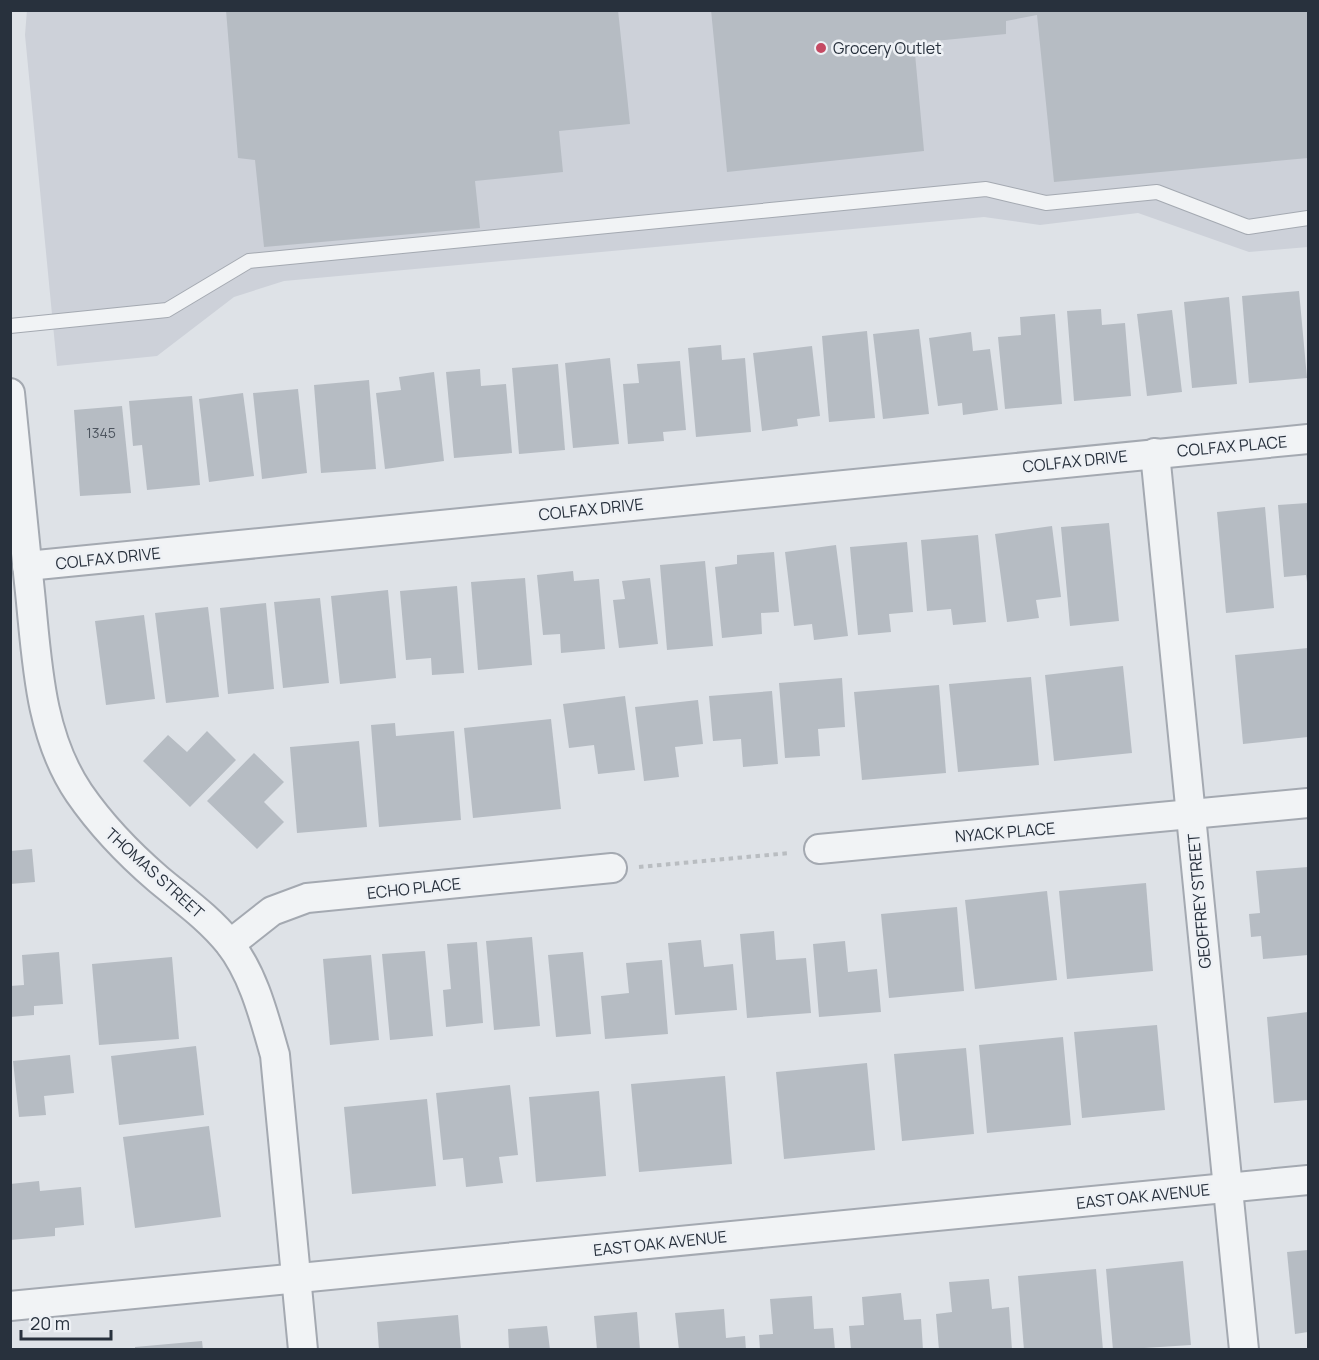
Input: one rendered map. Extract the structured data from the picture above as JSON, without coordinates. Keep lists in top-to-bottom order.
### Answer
{
  "streets": {
    "street": [
      "COLFAX PLACE",
      "COLFAX DRIVE",
      "NYACK PLACE",
      "THOMAS STREET",
      "ECHO PLACE",
      "GEOFFREY STREET",
      "EAST OAK AVENUE"
    ]
  },
  "crossings": [
    ["COLFAX PLACE", "COLFAX DRIVE"],
    ["COLFAX PLACE", "GEOFFREY STREET"],
    ["COLFAX DRIVE", "THOMAS STREET"],
    ["COLFAX DRIVE", "GEOFFREY STREET"],
    ["NYACK PLACE", "GEOFFREY STREET"],
    ["THOMAS STREET", "ECHO PLACE"],
    ["THOMAS STREET", "EAST OAK AVENUE"],
    ["GEOFFREY STREET", "EAST OAK AVENUE"]
  ],
  "places": ["Grocery Outlet"],
  "house_numbers": ["1345"],
  "scale_bar": "20 m"
}
